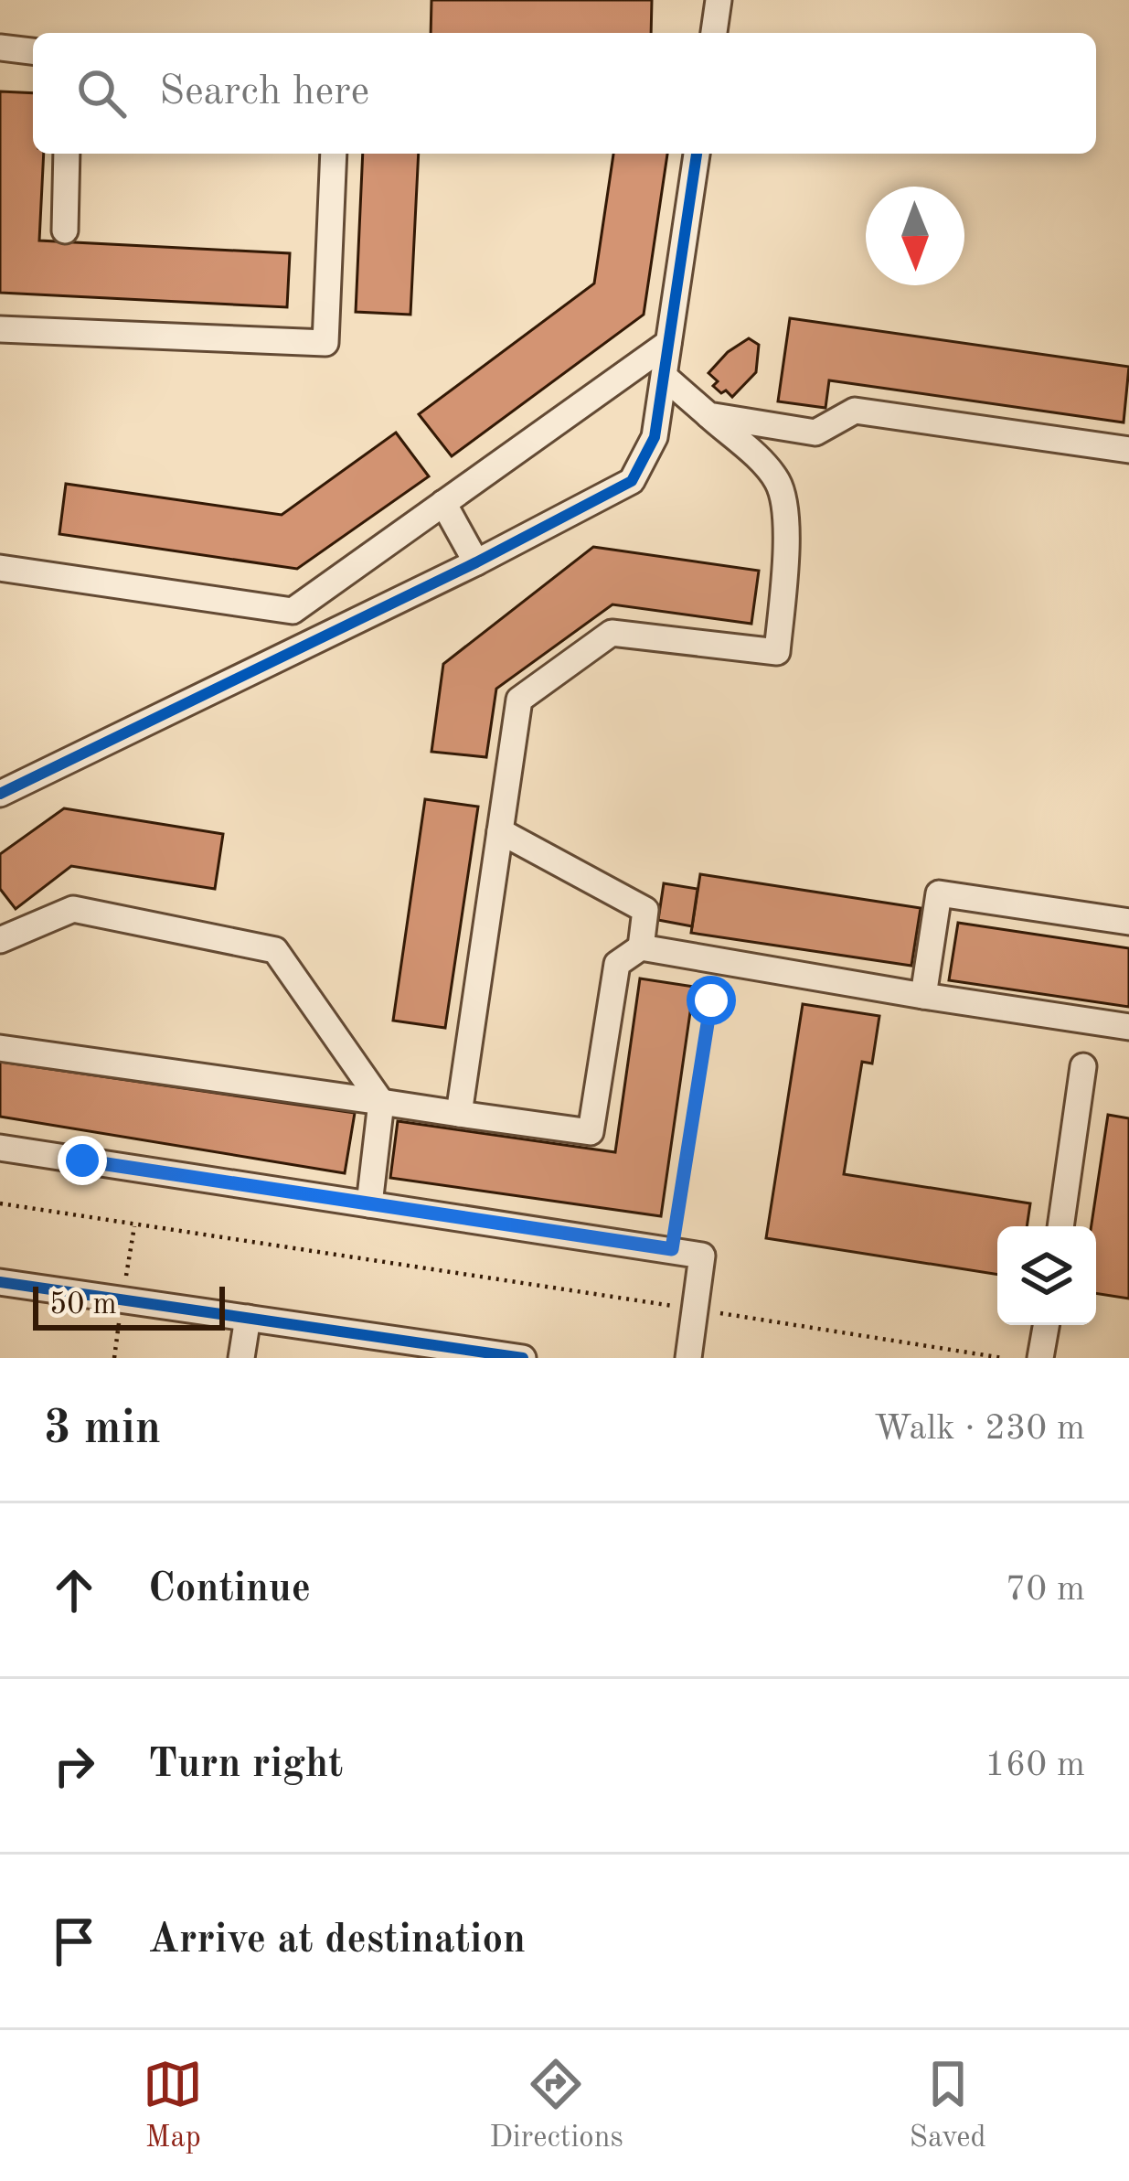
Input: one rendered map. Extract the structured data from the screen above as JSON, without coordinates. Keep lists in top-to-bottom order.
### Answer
{
  "scale_bar": "50 m",
  "north": "bottom",
  "page": {
    "search": "Search here",
    "scale": "50 m",
    "heading": ["3 min", "Walk · 230 m"],
    "list": [
      ["Continue", "70 m"],
      ["Turn right", "160 m"],
      "Arrive at destination"
    ],
    "nav": ["Map", "Directions", "Saved"]
  }
}
